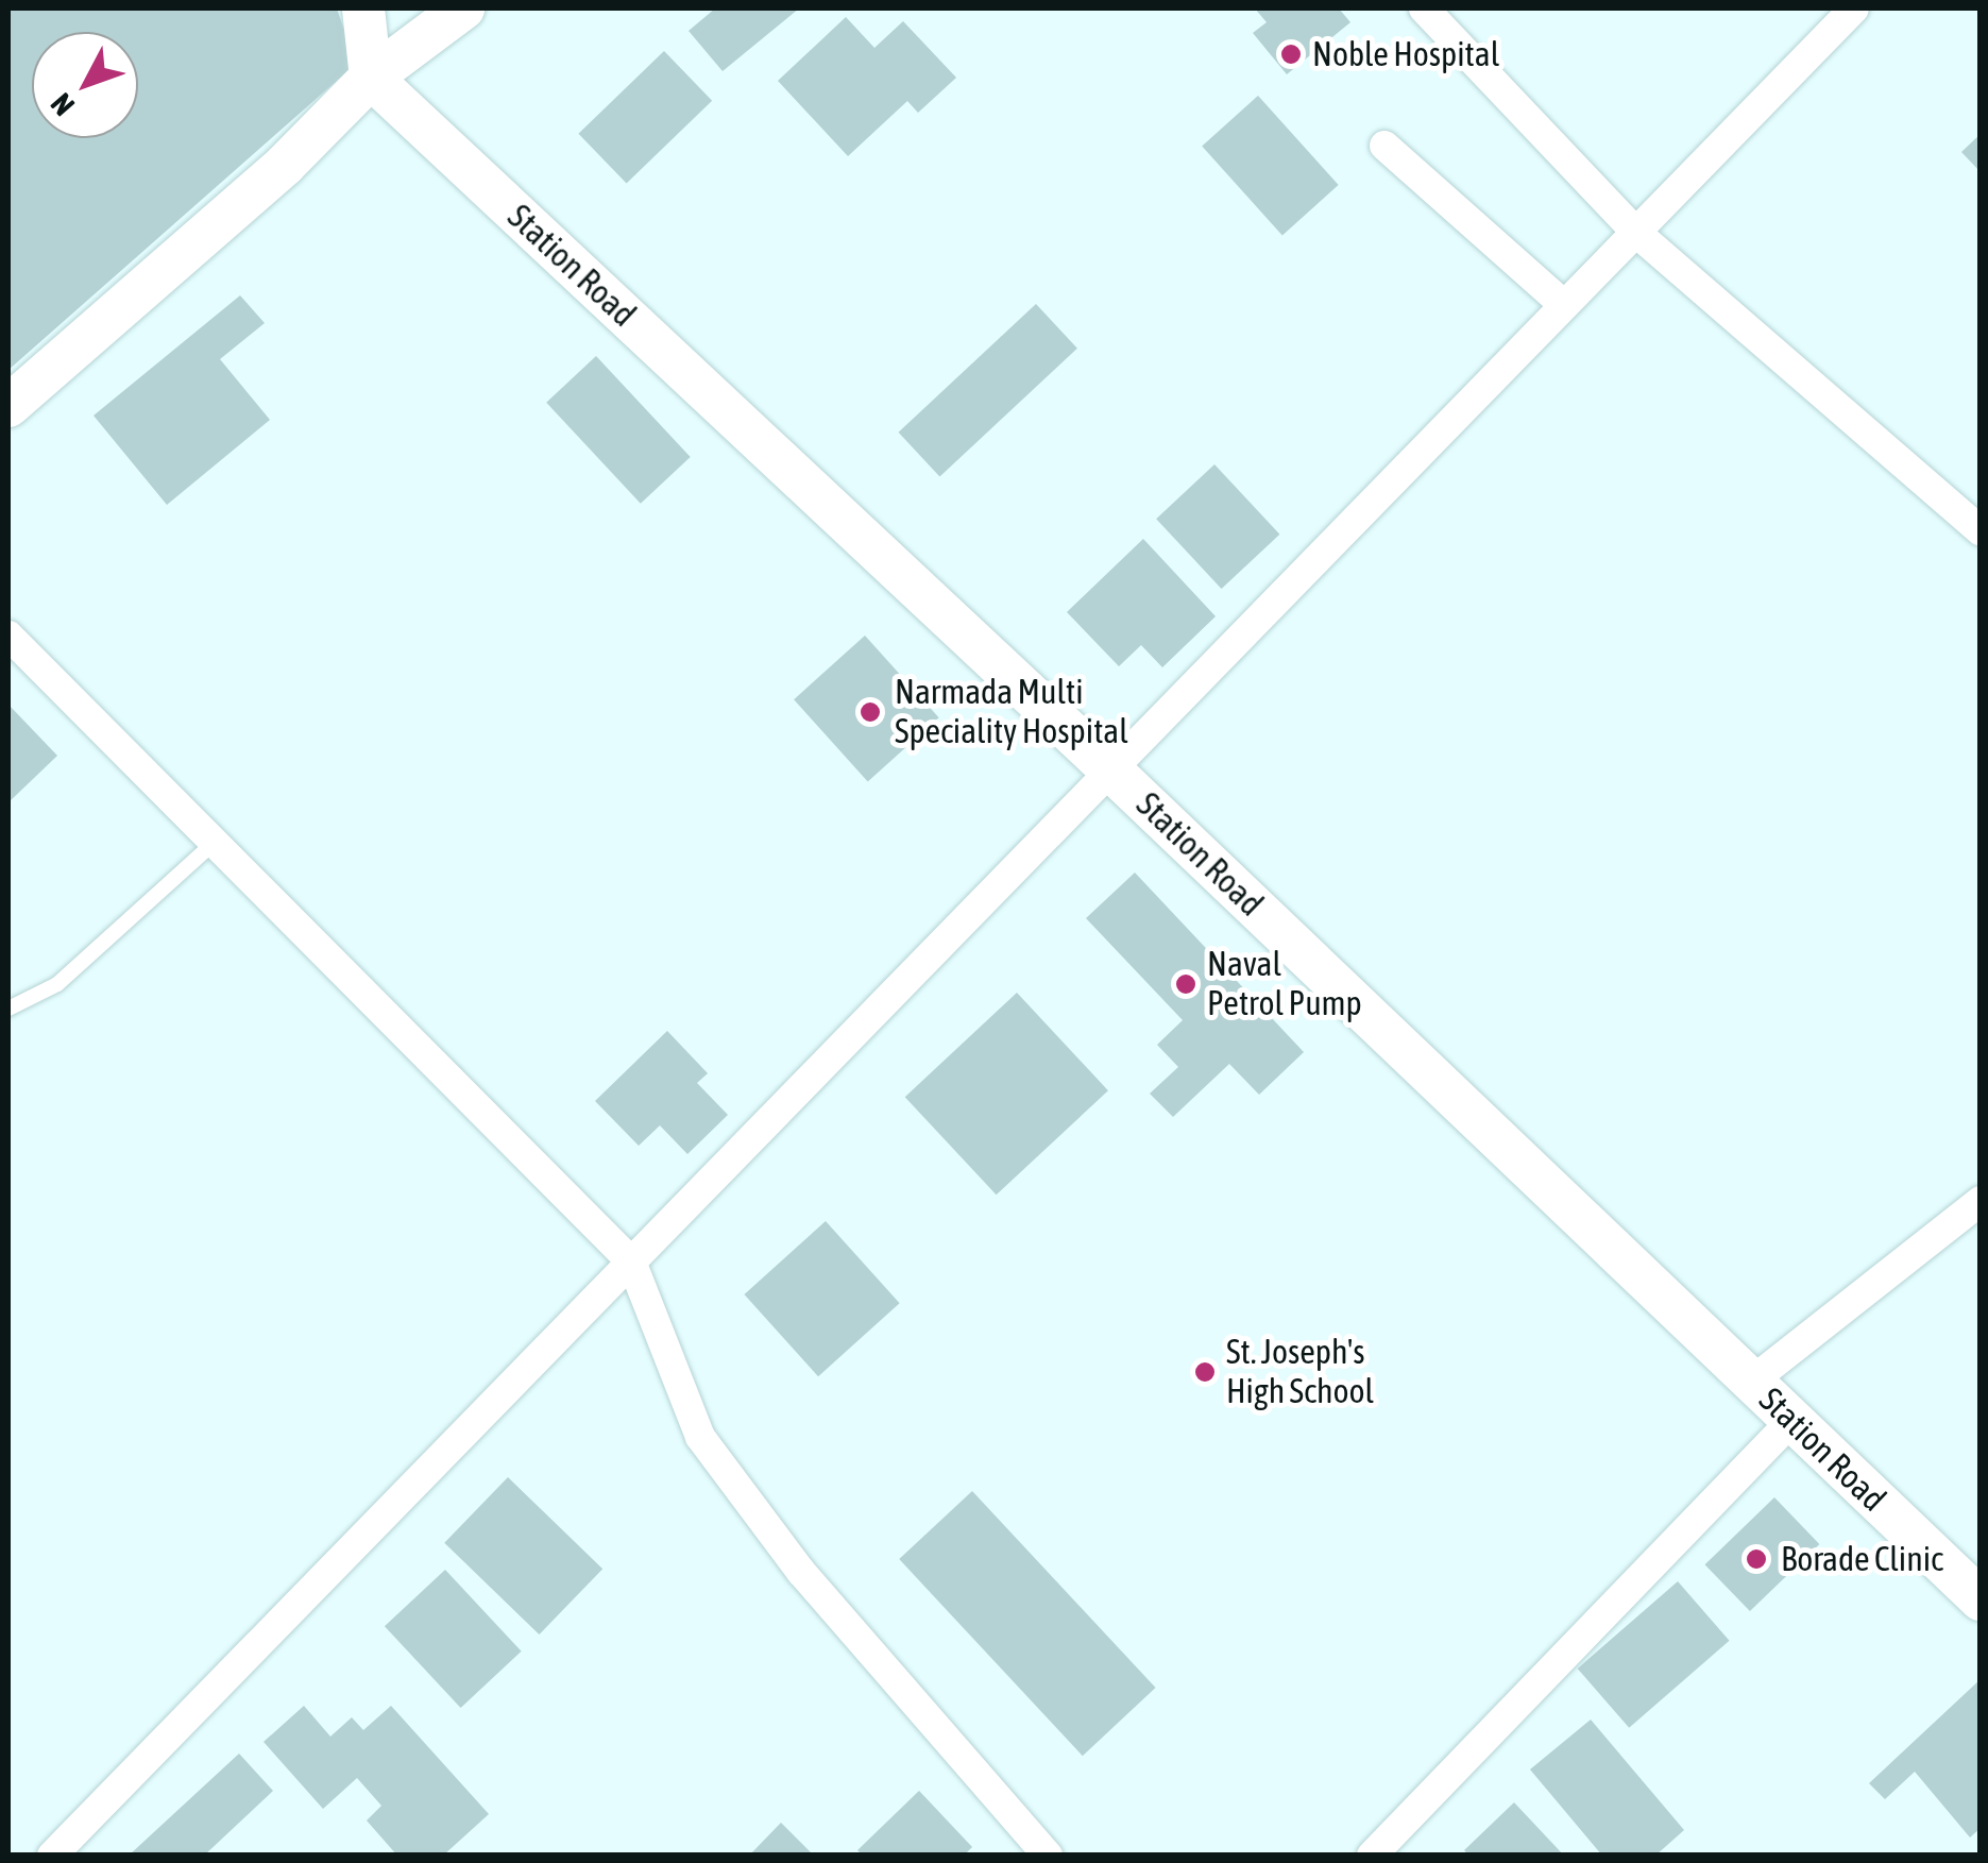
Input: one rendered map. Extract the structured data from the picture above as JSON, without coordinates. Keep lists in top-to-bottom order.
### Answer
{
  "streets": {
    "main road": ["Station Road"]
  },
  "places": [
    "Noble Hospital",
    "Narmada Multi Speciality Hospital",
    "Naval Petrol Pump",
    "St. Joseph's High School",
    "Borade Clinic"
  ],
  "north": "bottom left"
}
